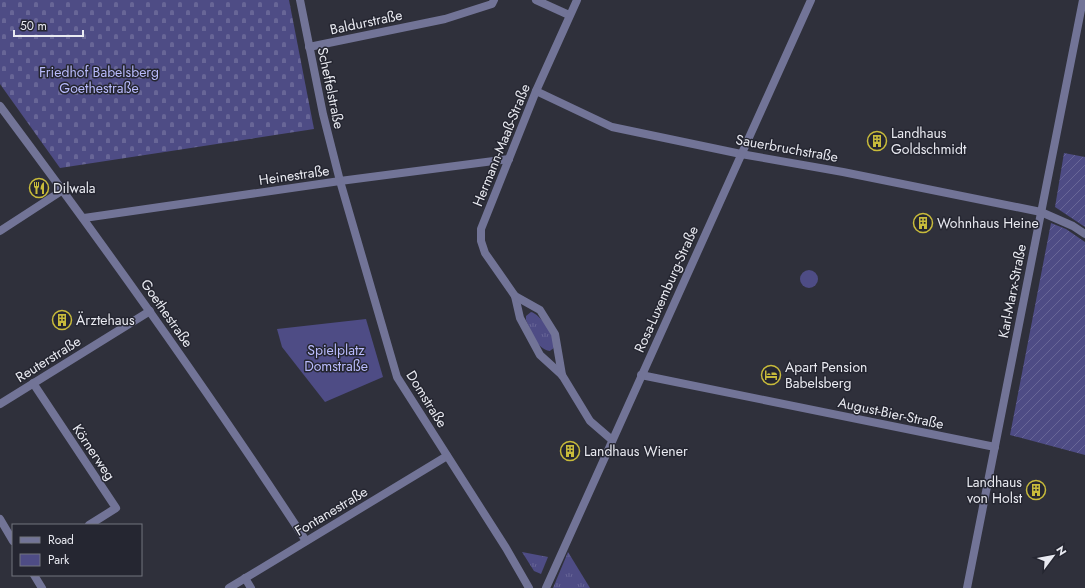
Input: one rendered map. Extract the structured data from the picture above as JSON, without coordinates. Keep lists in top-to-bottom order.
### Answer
{
  "streets": {
    "street": [
      "Baldurstraße",
      "Scheffelstraße",
      "Hermann-Maaß-Straße",
      "Sauerbruchstraße",
      "Heinestraße",
      "Rosa-Luxemburg-Straße",
      "Karl-Marx-Straße",
      "Goethestraße",
      "Reuterstraße",
      "Domstraße",
      "August-Bier-Straße",
      "Körnerweg",
      "Fontanestraße"
    ]
  },
  "crossings": [
    ["Baldurstraße", "Scheffelstraße"],
    ["Scheffelstraße", "Heinestraße"],
    ["Scheffelstraße", "Domstraße"],
    ["Hermann-Maaß-Straße", "Sauerbruchstraße"],
    ["Hermann-Maaß-Straße", "Heinestraße"],
    ["Hermann-Maaß-Straße", "Rosa-Luxemburg-Straße"],
    ["Sauerbruchstraße", "Rosa-Luxemburg-Straße"],
    ["Sauerbruchstraße", "Karl-Marx-Straße"],
    ["Heinestraße", "Goethestraße"],
    ["Heinestraße", "Domstraße"],
    ["Rosa-Luxemburg-Straße", "August-Bier-Straße"],
    ["Karl-Marx-Straße", "August-Bier-Straße"],
    ["Goethestraße", "Reuterstraße"],
    ["Goethestraße", "Fontanestraße"],
    ["Reuterstraße", "Körnerweg"],
    ["Domstraße", "Fontanestraße"]
  ],
  "parks": ["Friedhof Babelsberg Goethestraße", "Spielplatz Domstraße"],
  "places": {
    "building": [
      "Landhaus Goldschmidt",
      "Wohnhaus Heine",
      "Ärztehaus",
      "Landhaus Wiener",
      "Landhaus von Holst"
    ],
    "restaurant": ["Dilwala"],
    "hotel": ["Apart Pension Babelsberg"]
  },
  "legend": ["Road", "Park"],
  "scale_bar": "50 m",
  "north": "top right"
}
